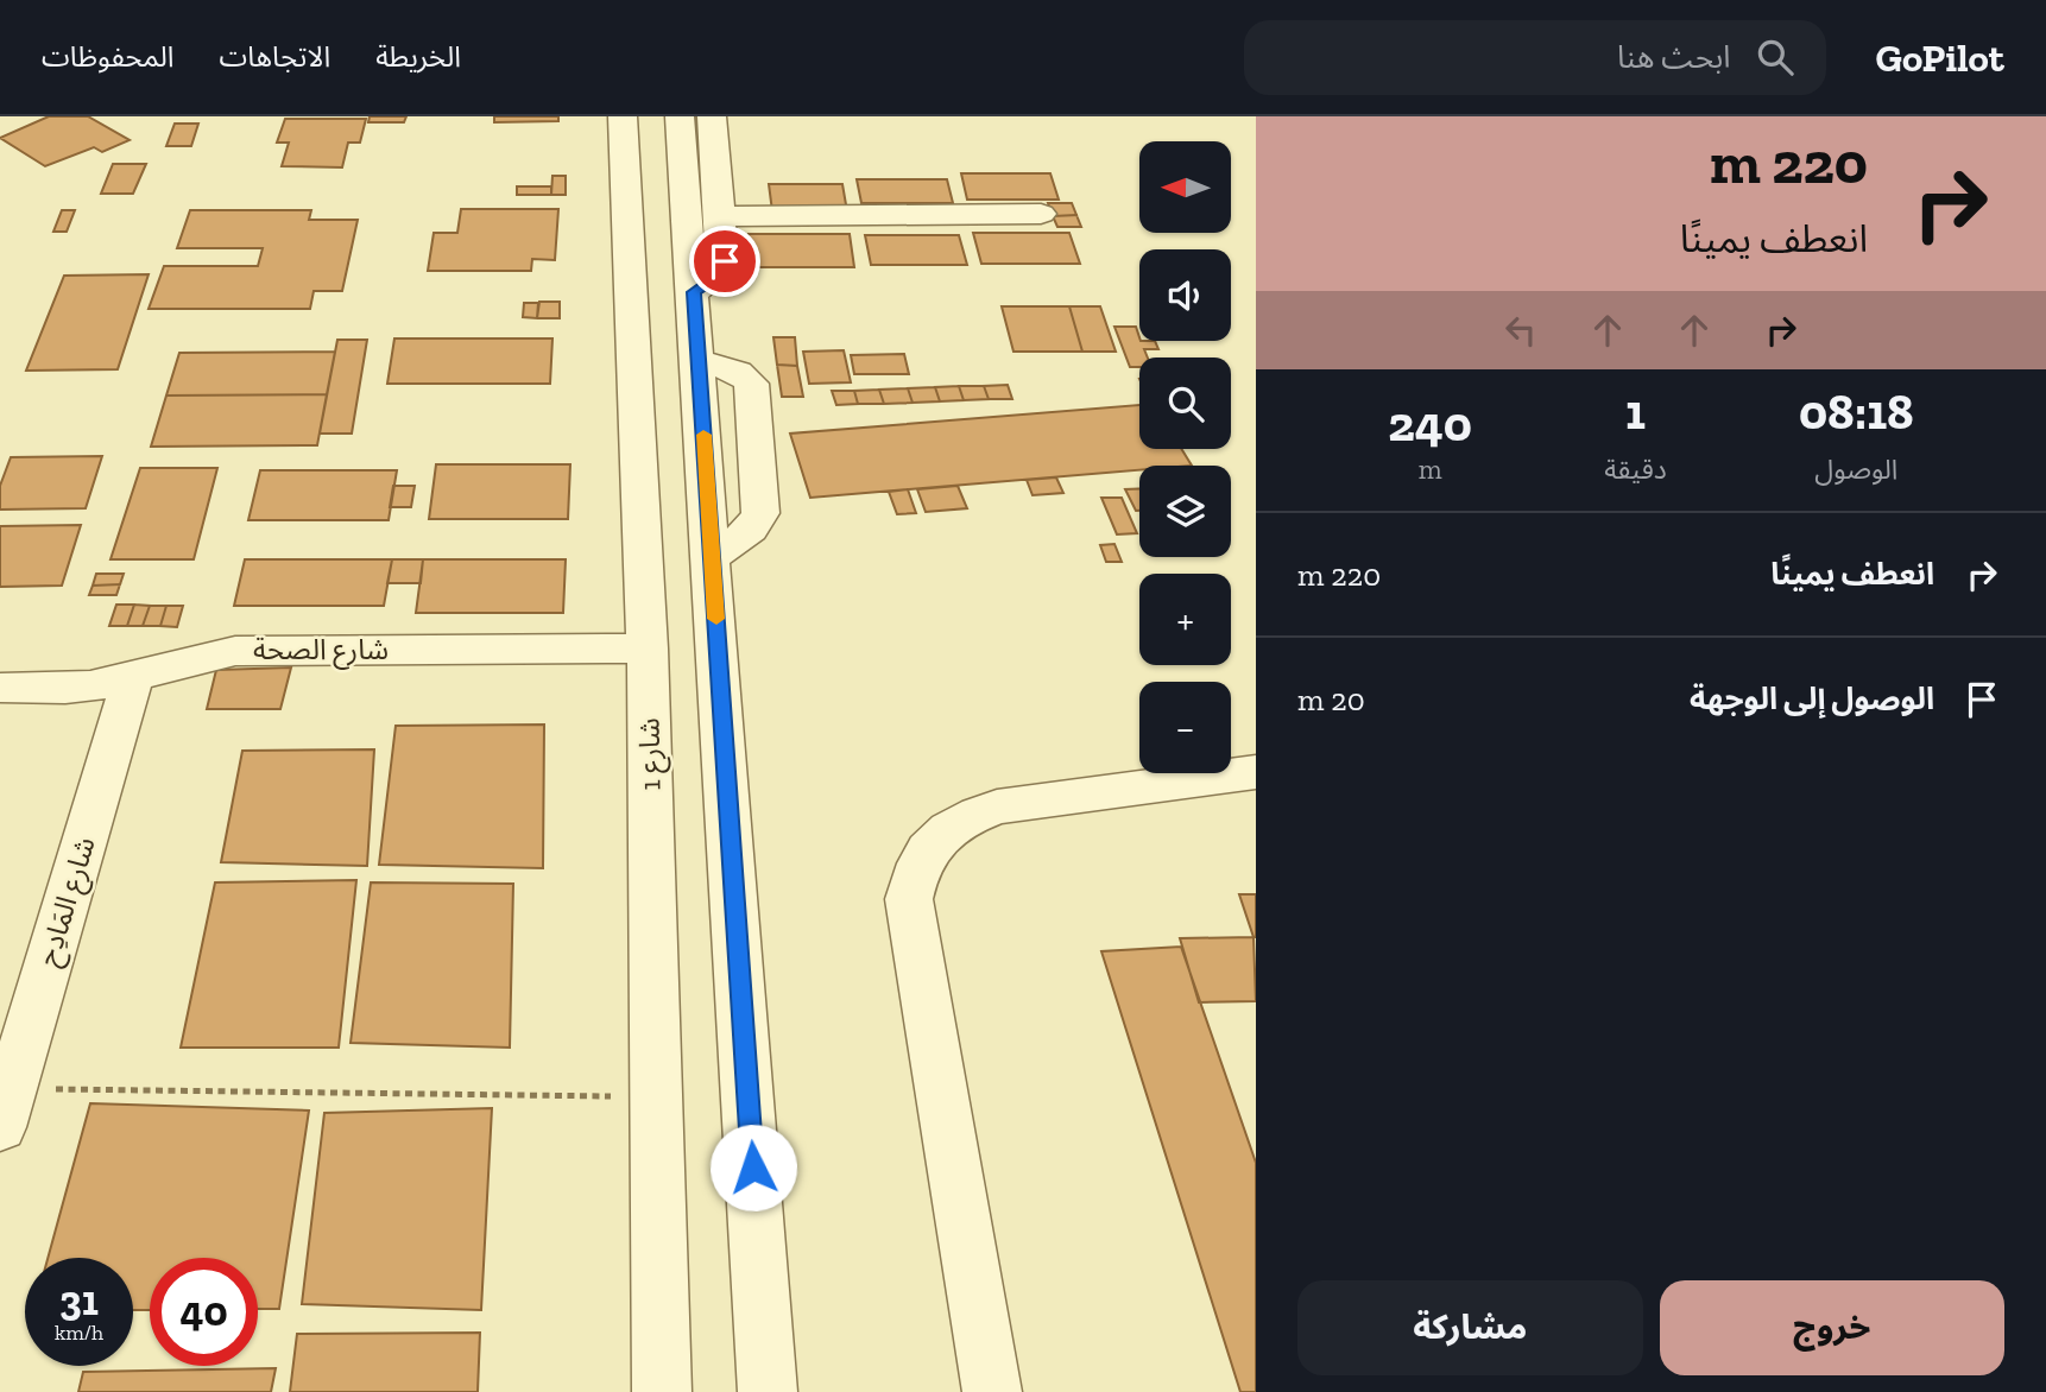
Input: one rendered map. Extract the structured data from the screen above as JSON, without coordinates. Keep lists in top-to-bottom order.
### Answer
{
  "streets": {
    "street": ["شارع الصحة", "شارع 1", "شارع المَادِح"]
  },
  "crossings": [
    ["شارع الصحة", "شارع 1"],
    ["شارع الصحة", "شارع المَادِح"]
  ],
  "north": "left",
  "page": {
    "header": "GoPilot",
    "search": "ابحث هنا",
    "nav": ["الخريطة", "الاتجاهات", "المحفوظات"],
    "turn": ["220 m", "انعطف يمينًا"],
    "map_buttons": ["+", "−"],
    "eta": [
      "08:18",
      "الوصول",
      "1",
      "دقيقة",
      "240",
      "m"
    ],
    "list": [
      {
        "name": "انعطف يمينًا",
        "value": "220 m"
      },
      {
        "name": "الوصول إلى الوجهة",
        "value": "20 m"
      }
    ],
    "speed": "31 km/h",
    "limit": "40",
    "buttons": ["خروج", "مشاركة"]
  }
}
